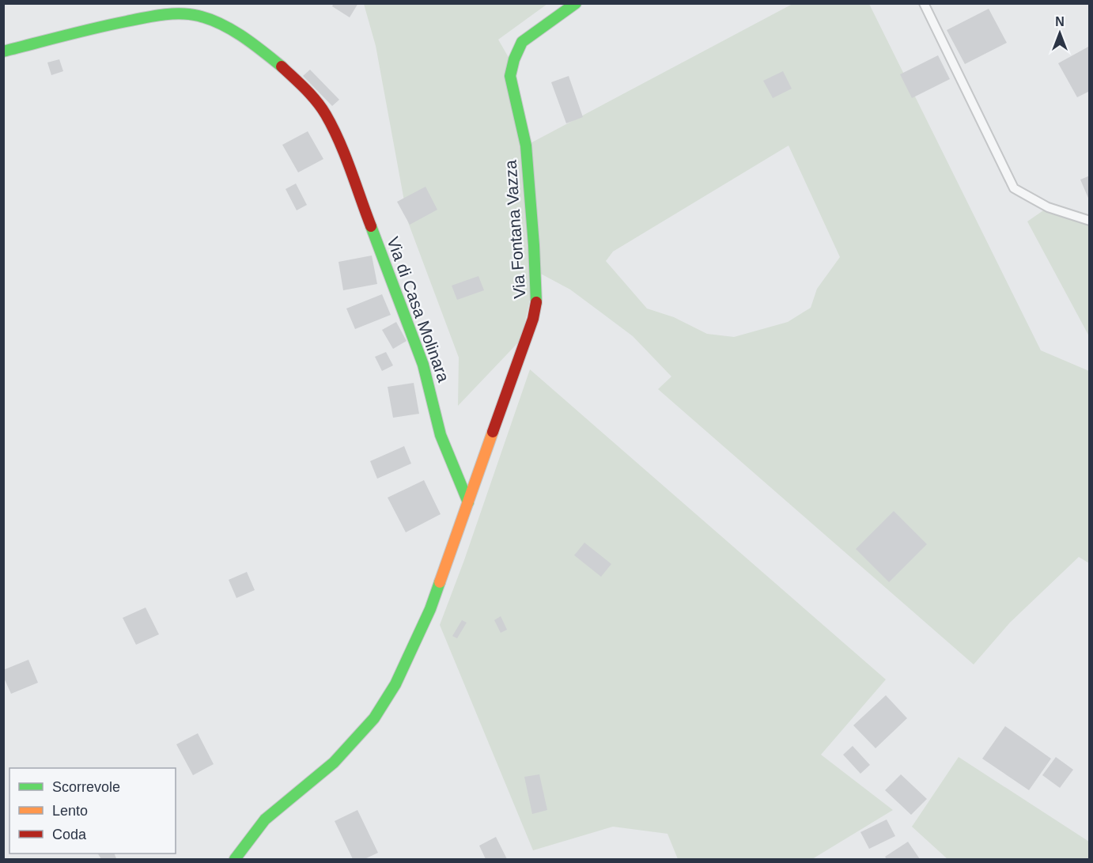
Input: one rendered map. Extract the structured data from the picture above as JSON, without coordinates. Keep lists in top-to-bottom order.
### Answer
{
  "streets": {
    "street": ["Via Fontana Vazza", "Via di Casa Molinara"]
  },
  "crossings": [
    ["Via Fontana Vazza", "Via di Casa Molinara"]
  ],
  "legend": ["Scorrevole", "Lento", "Coda"],
  "north": "top"
}
